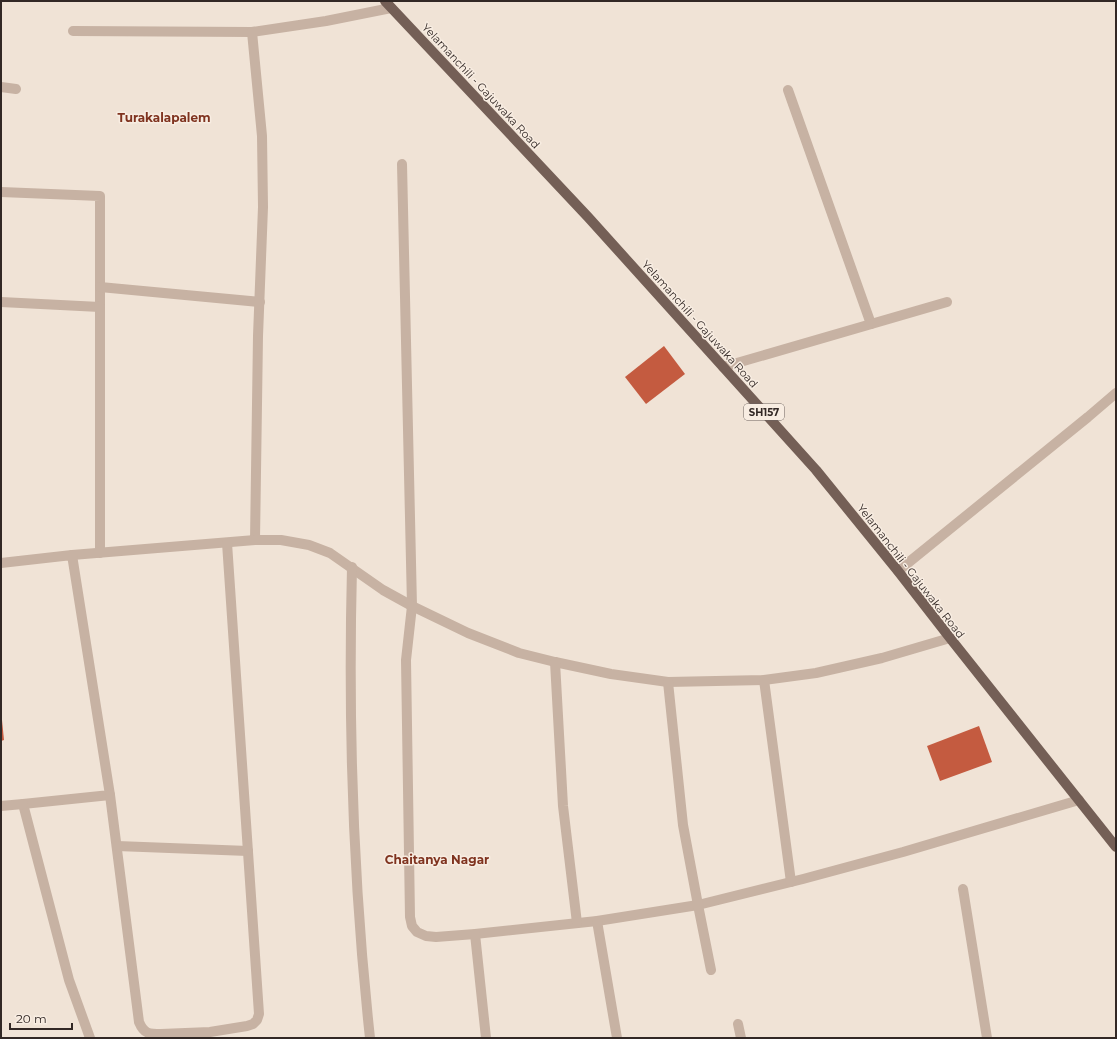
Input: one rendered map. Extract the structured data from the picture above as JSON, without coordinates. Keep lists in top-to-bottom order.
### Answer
{
  "streets": {
    "main road": ["Yelamanchili - Gajuwaka Road", "SH157"]
  },
  "districts": ["Turakalapalem", "Chaitanya Nagar"],
  "scale_bar": "20 m"
}
